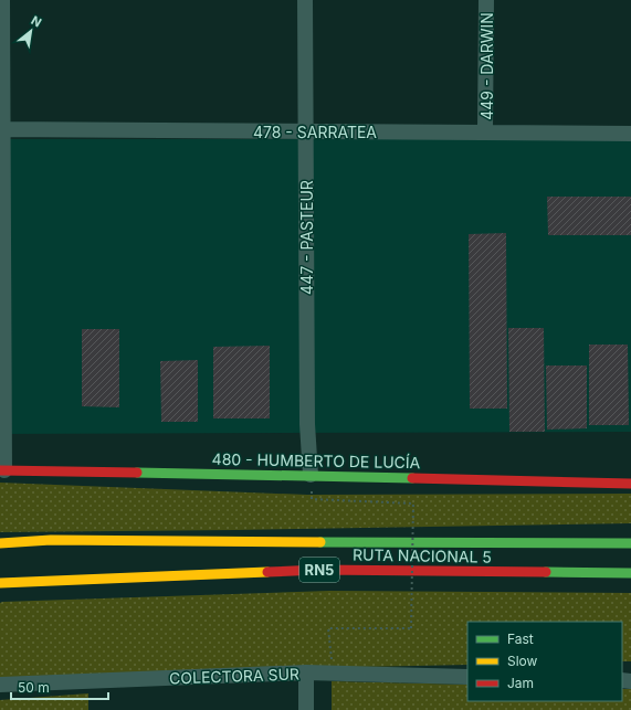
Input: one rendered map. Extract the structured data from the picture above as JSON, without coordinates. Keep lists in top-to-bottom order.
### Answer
{
  "streets": {
    "main road": ["480 - HUMBERTO DE LUCÍA", "RUTA NACIONAL 5", "RN5"],
    "street": [
      "449 - DARWIN",
      "478 - SARRATEA",
      "447 - PASTEUR",
      "COLECTORA SUR"
    ]
  },
  "crossings": [
    ["449 - DARWIN", "478 - SARRATEA"],
    ["478 - SARRATEA", "447 - PASTEUR"],
    ["447 - PASTEUR", "480 - HUMBERTO DE LUCÍA"]
  ],
  "legend": ["Fast", "Slow", "Jam"],
  "scale_bar": "50 m",
  "north": "top right"
}
